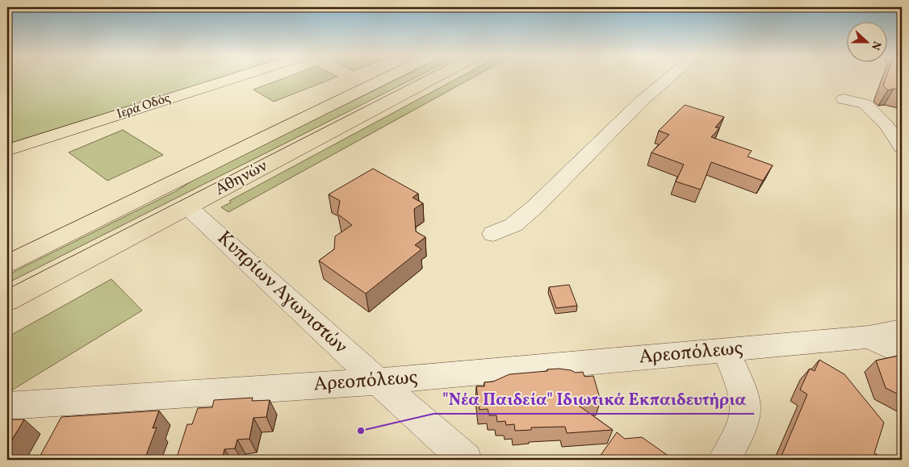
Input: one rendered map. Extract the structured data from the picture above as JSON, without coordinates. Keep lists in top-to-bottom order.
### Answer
{
  "streets": {
    "main road": ["Ιερά Οδός", "Αθηνών"],
    "street": ["Κυπρίων Αγωνιστών", "Αρεοπόλεως"]
  },
  "crossings": [
    ["Αθηνών", "Κυπρίων Αγωνιστών"],
    ["Κυπρίων Αγωνιστών", "Αρεοπόλεως"]
  ],
  "places": ["\"Νέα Παιδεία\" Ιδιωτικά Εκπαιδευτήρια"],
  "north": "right"
}
